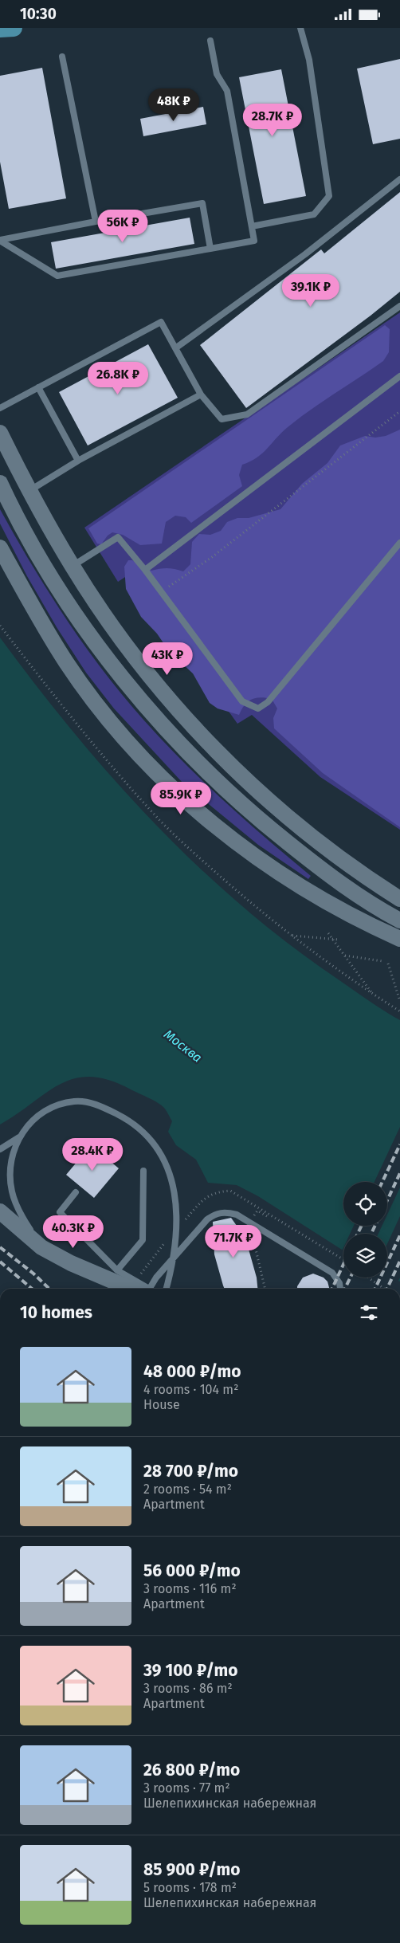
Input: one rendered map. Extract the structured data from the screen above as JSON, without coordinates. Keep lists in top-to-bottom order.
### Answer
{
  "water": ["Москва"],
  "page": {
    "status": "10:30",
    "price": [
      "48K ₽",
      "28.7K ₽",
      "56K ₽",
      "39.1K ₽",
      "26.8K ₽",
      "43K ₽",
      "85.9K ₽",
      "28.4K ₽",
      "40.3K ₽",
      "71.7K ₽"
    ],
    "heading": "10 homes",
    "list": [
      {
        "name": "48 000 ₽/mo",
        "note": "4 rooms · 104 m² · House"
      },
      {
        "name": "28 700 ₽/mo",
        "note": "2 rooms · 54 m² · Apartment"
      },
      {
        "name": "56 000 ₽/mo",
        "note": "3 rooms · 116 m² · Apartment"
      },
      {
        "name": "39 100 ₽/mo",
        "note": "3 rooms · 86 m² · Apartment"
      },
      {
        "name": "26 800 ₽/mo",
        "note": "3 rooms · 77 m² · Шелепихинская набережная"
      },
      {
        "name": "85 900 ₽/mo",
        "note": "5 rooms · 178 m² · Шелепихинская набережная"
      }
    ]
  }
}
